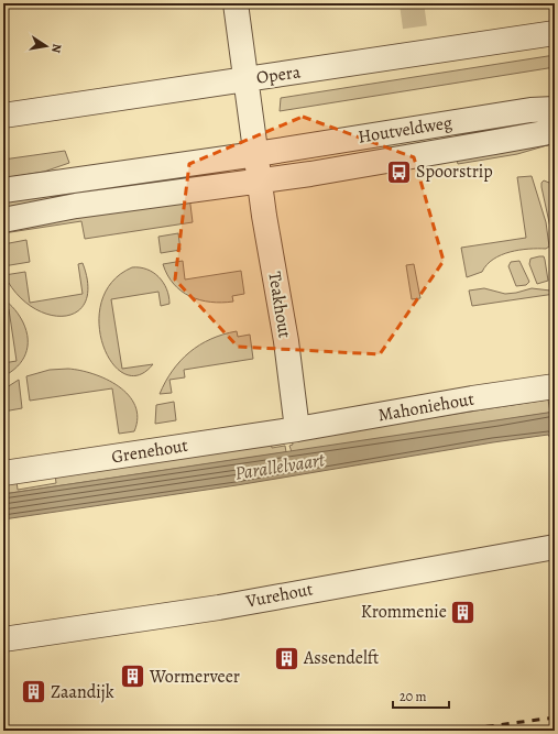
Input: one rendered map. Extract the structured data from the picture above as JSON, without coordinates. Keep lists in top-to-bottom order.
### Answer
{
  "streets": {
    "street": [
      "Opera",
      "Houtveldweg",
      "Teakhout",
      "Mahoniehout",
      "Grenehout",
      "Vurehout"
    ]
  },
  "crossings": [
    ["Houtveldweg", "Teakhout"],
    ["Teakhout", "Mahoniehout"],
    ["Teakhout", "Grenehout"],
    ["Mahoniehout", "Grenehout"]
  ],
  "water": ["Parallelvaart"],
  "places": {
    "bus stop": ["Spoorstrip"],
    "building": [
      "Krommenie",
      "Assendelft",
      "Wormerveer",
      "Zaandijk"
    ]
  },
  "scale_bar": "20 m",
  "north": "right"
}
